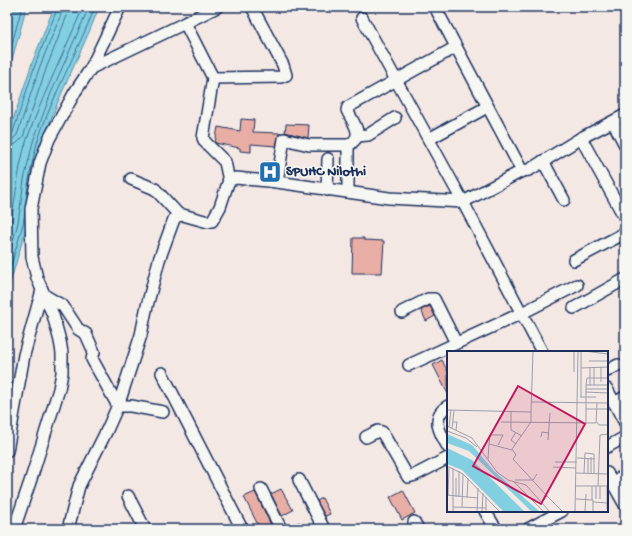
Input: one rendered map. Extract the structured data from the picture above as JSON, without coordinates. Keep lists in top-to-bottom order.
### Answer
{
  "places": {
    "hospital": ["SPUHC Nilothi"]
  }
}
